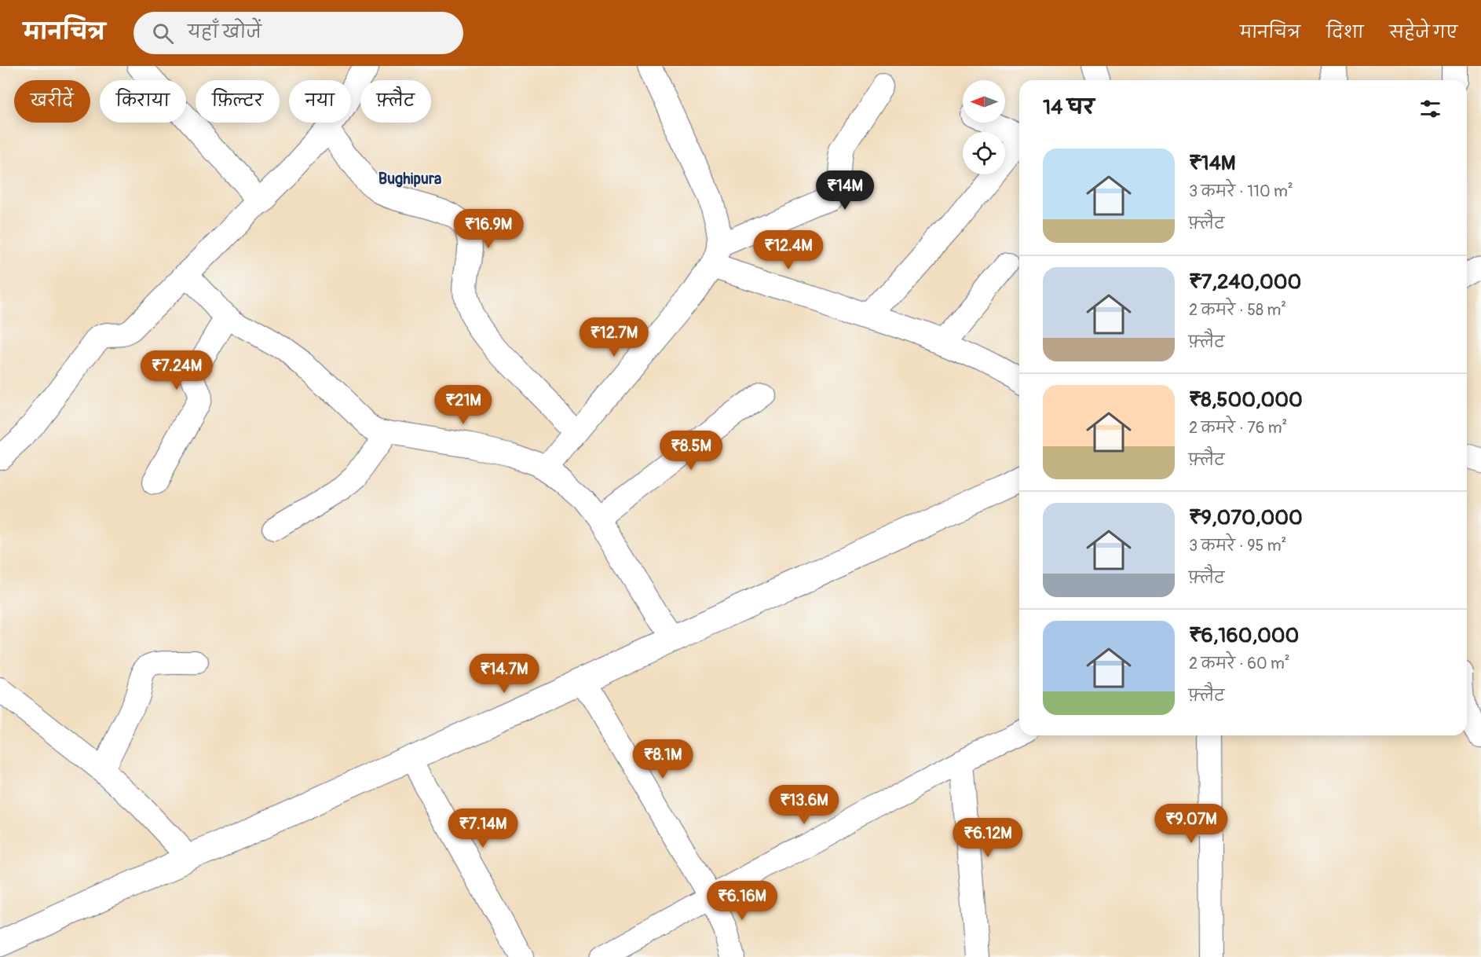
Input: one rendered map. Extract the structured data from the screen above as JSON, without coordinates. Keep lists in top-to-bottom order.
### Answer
{
  "districts": ["Bughipura"],
  "north": "left",
  "page": {
    "header": "मानचित्र",
    "search": "यहाँ खोजें",
    "nav": ["मानचित्र", "दिशा", "सहेजे गए"],
    "chip": [
      "खरीदें",
      "किराया",
      "फ़िल्टर",
      "नया",
      "फ़्लैट"
    ],
    "heading": "14 घर",
    "list": [
      {
        "name": "₹14M",
        "note": "3 कमरे · 110 m² · फ़्लैट"
      },
      {
        "name": "₹7,240,000",
        "note": "2 कमरे · 58 m² · फ़्लैट"
      },
      {
        "name": "₹8,500,000",
        "note": "2 कमरे · 76 m² · फ़्लैट"
      },
      {
        "name": "₹9,070,000",
        "note": "3 कमरे · 95 m² · फ़्लैट"
      },
      {
        "name": "₹6,160,000",
        "note": "2 कमरे · 60 m² · फ़्लैट"
      }
    ],
    "price": [
      "₹14M",
      "₹16.9M",
      "₹12.4M",
      "₹12.7M",
      "₹7.24M",
      "₹21M",
      "₹8.5M",
      "₹14.7M",
      "₹8.1M",
      "₹13.6M",
      "₹9.07M",
      "₹7.14M",
      "₹6.12M",
      "₹6.16M"
    ]
  }
}
